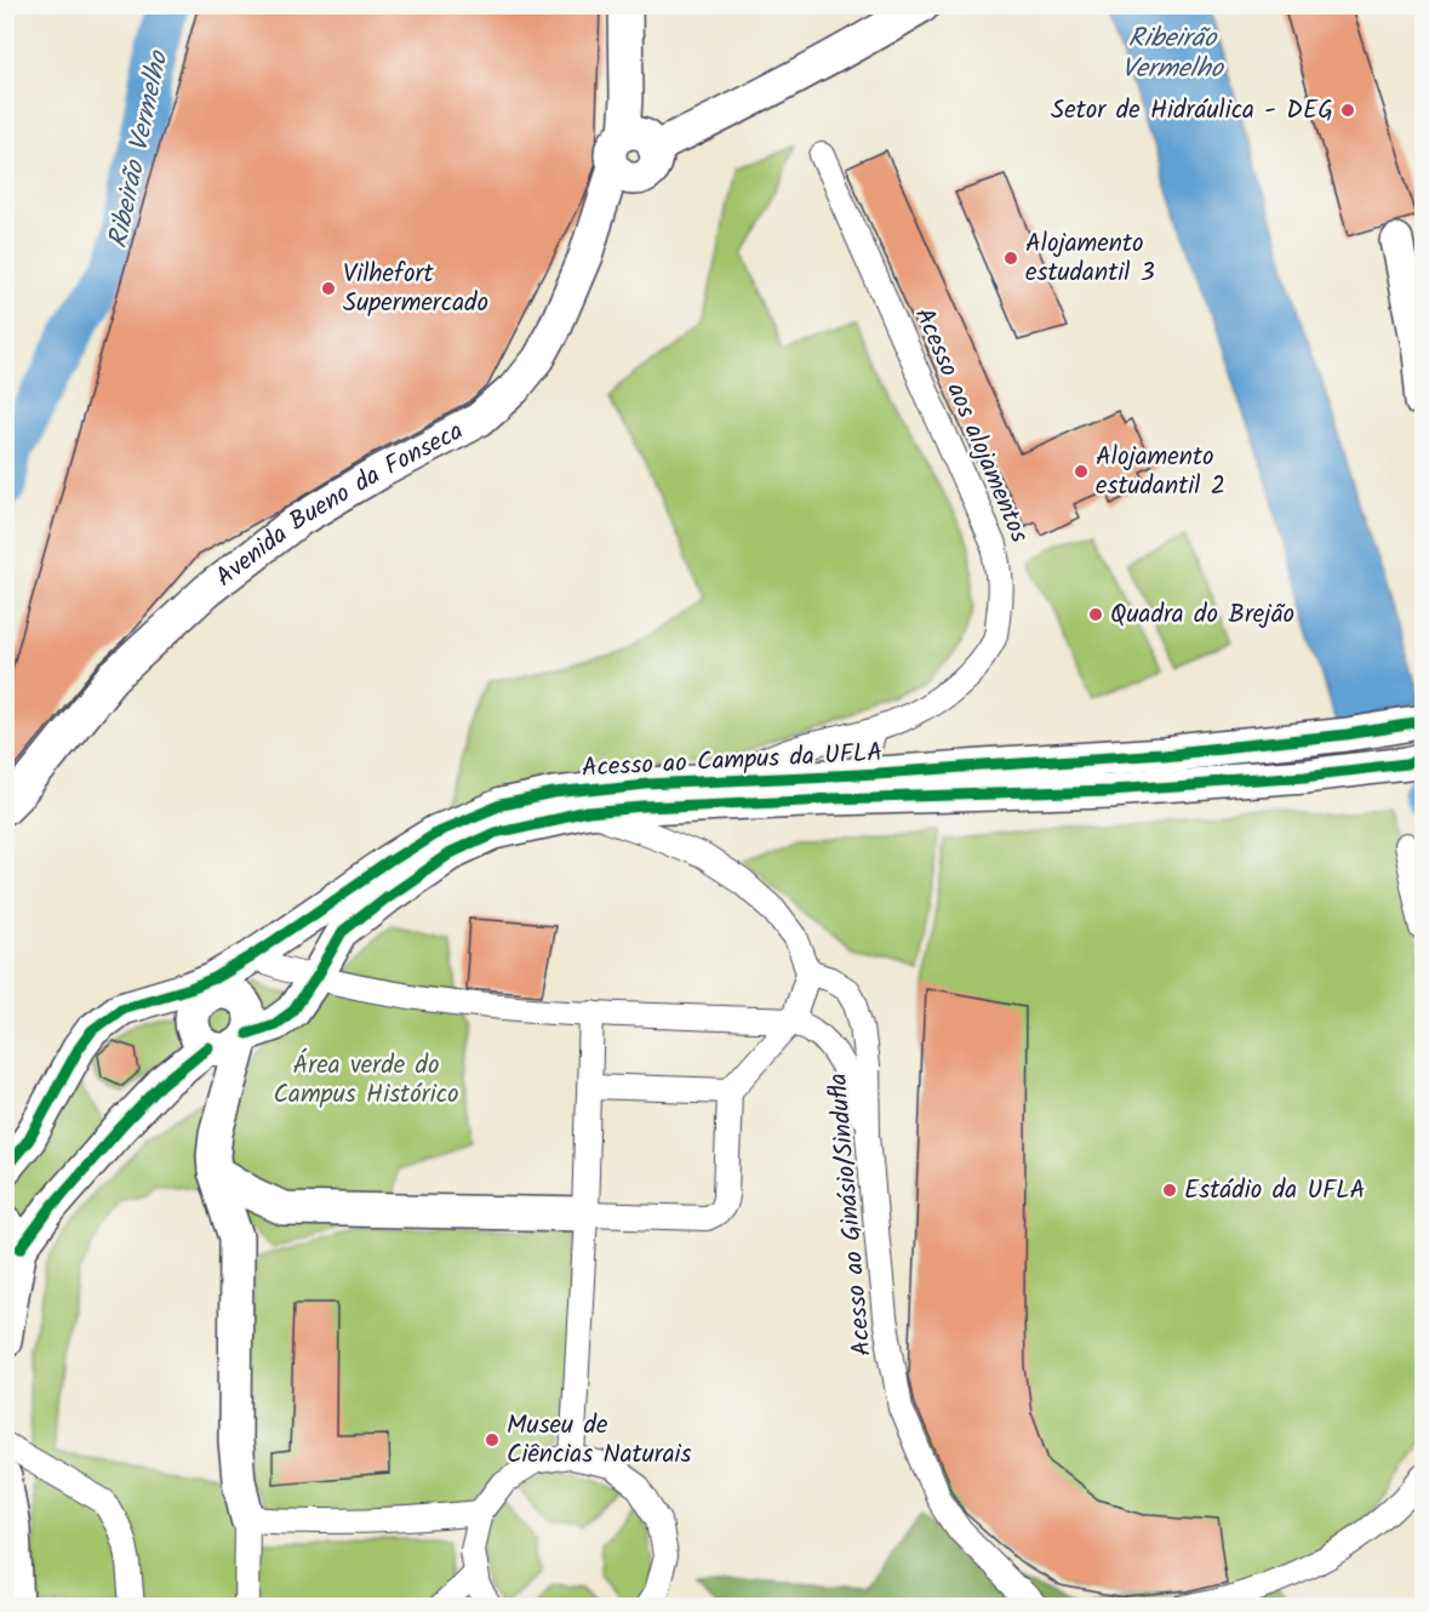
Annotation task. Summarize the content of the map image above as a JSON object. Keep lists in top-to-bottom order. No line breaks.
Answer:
{"streets":{"street":["Acesso aos alojamentos","Avenida Bueno da Fonseca","Acesso ao Campus da UFLA","Acesso ao Ginásio/Sindufla"]},"crossings":[["Acesso aos alojamentos","Acesso ao Campus da UFLA"]],"water":["Ribeirão Vermelho"],"parks":["Área verde do Campus Histórico"],"places":["Setor de Hidráulica - DEG","Alojamento estudantil 3","Vilhefort Supermercado","Alojamento estudantil 2","Quadra do Brejão","Estádio da UFLA","Museu de Ciências Naturais"]}
